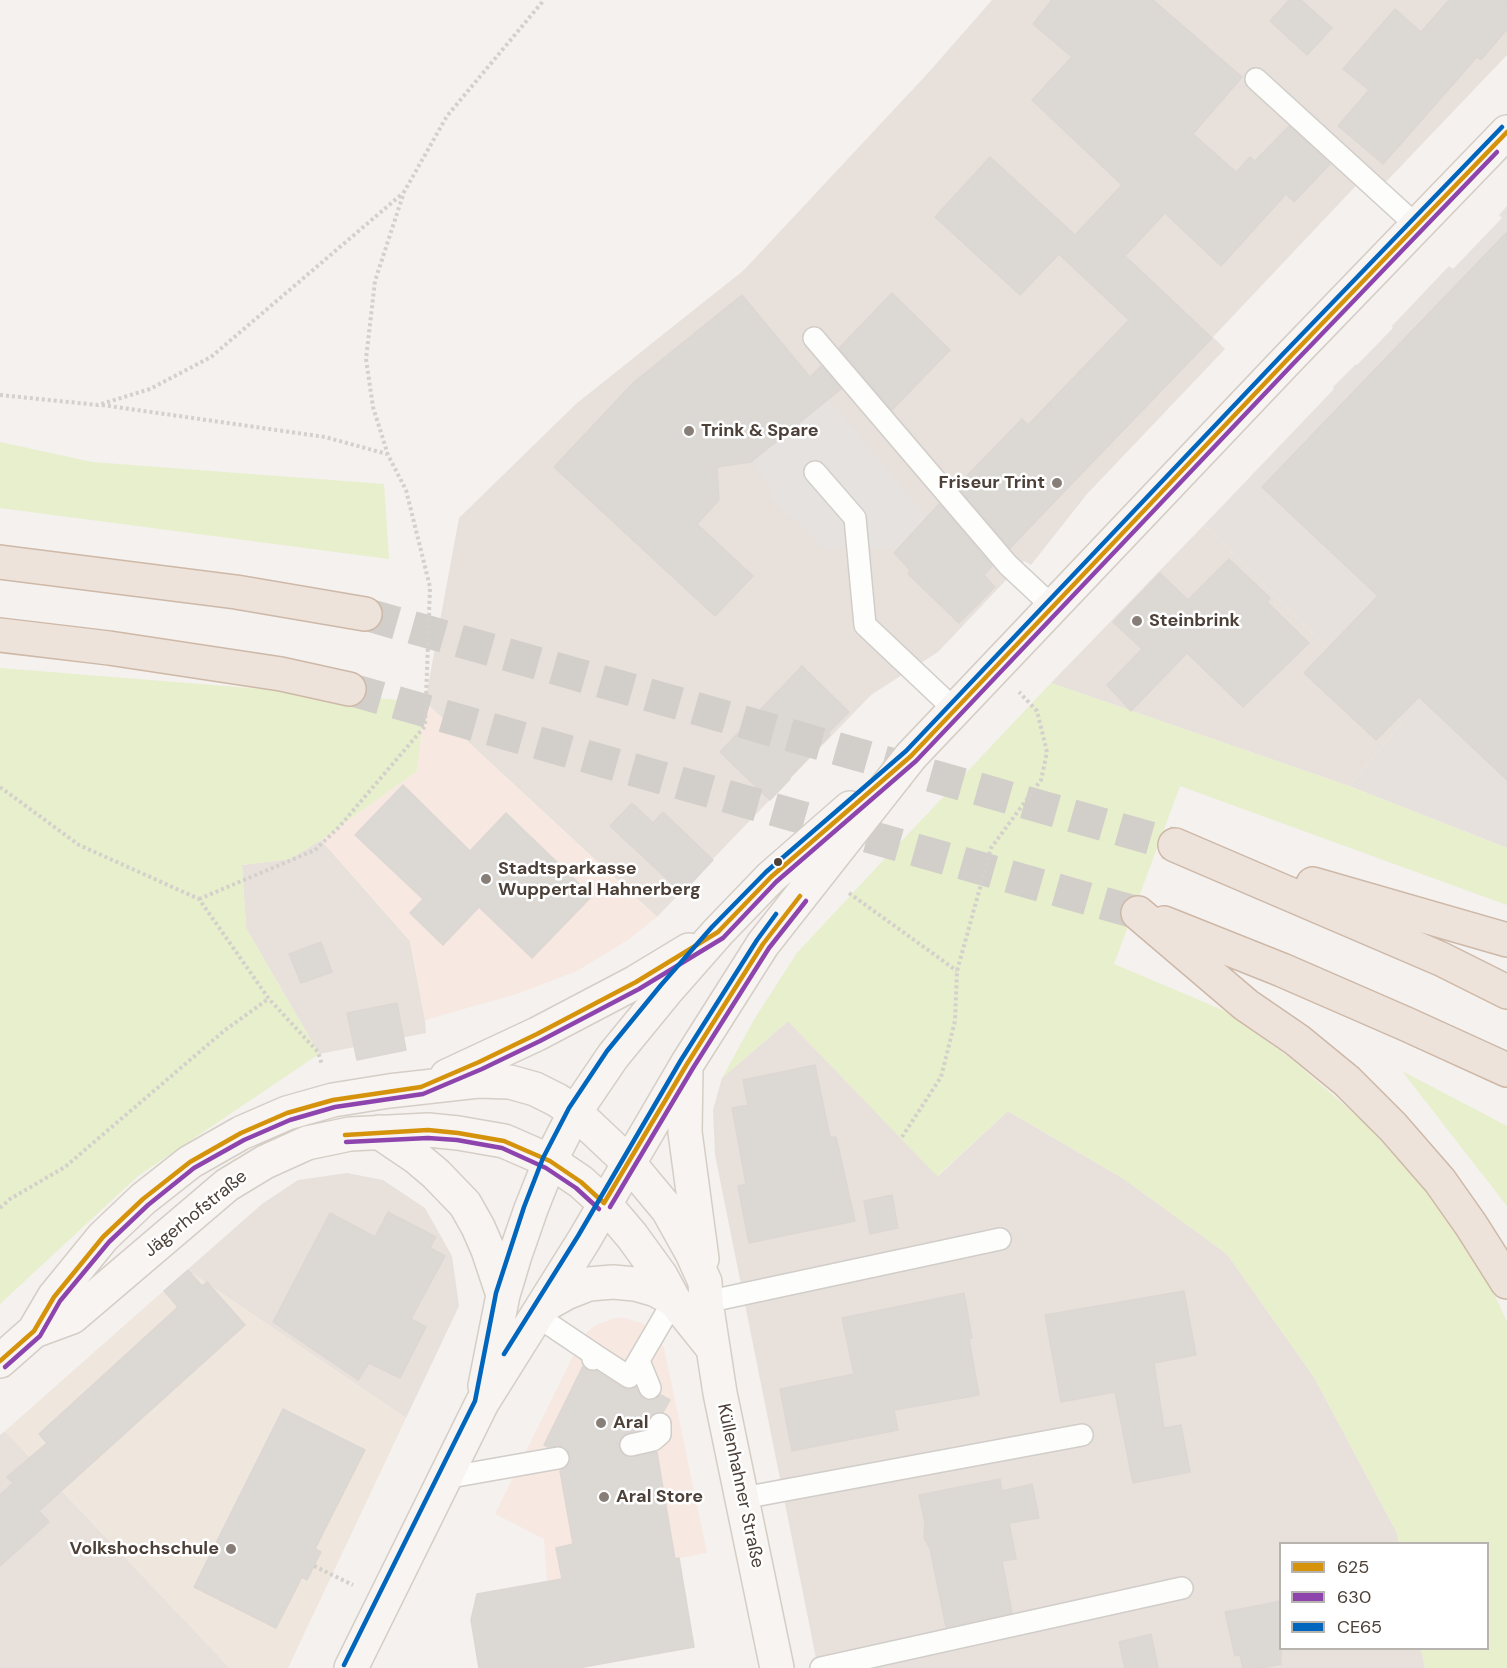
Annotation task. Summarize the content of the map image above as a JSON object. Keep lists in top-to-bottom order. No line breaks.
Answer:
{"streets":{"main road":["Jägerhofstraße","Küllenhahner Straße"]},"crossings":[["Jägerhofstraße","Küllenhahner Straße"]],"places":["Trink & Spare","Friseur Trint","Steinbrink","Stadtsparkasse Wuppertal Hahnerberg","Aral","Aral Store","Volkshochschule"],"lines":["transit line CE65","transit line 625","transit line 630"],"legend":["625","630","CE65"]}
